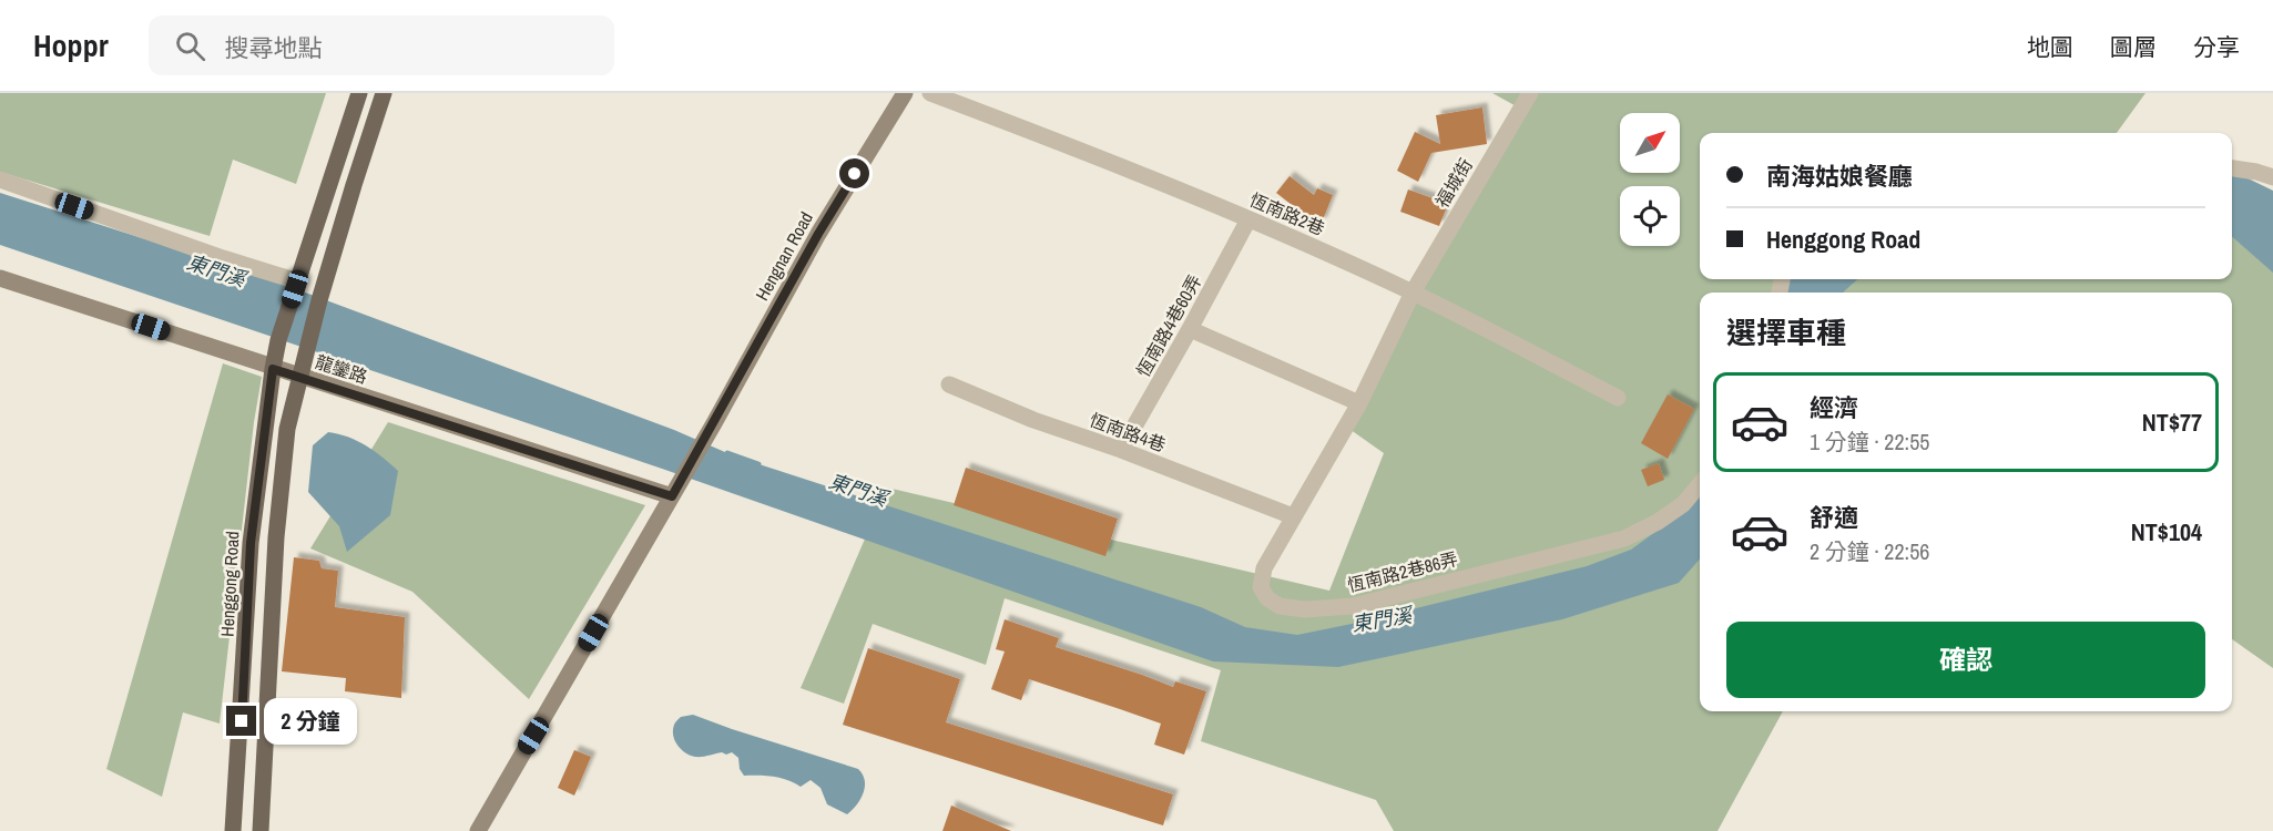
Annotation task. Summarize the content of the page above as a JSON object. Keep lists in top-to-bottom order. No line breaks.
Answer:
{"streets":{"main road":["Henggong Road"],"street":["福城街","恆南路2巷","Hengnan Road","恆南路4巷60弄","龍鑾路","恆南路4巷","恆南路2巷86弄"]},"crossings":[["福城街","恆南路2巷"],["福城街","恆南路2巷86弄"],["恆南路2巷","恆南路4巷60弄"],["恆南路2巷","恆南路2巷86弄"],["Hengnan Road","龍鑾路"],["恆南路4巷60弄","恆南路4巷"],["龍鑾路","Henggong Road"],["恆南路4巷","恆南路2巷86弄"]],"water":["東門溪"],"north":"top right","page":{"header":"Hoppr","search":"搜尋地點","nav":["地圖","圖層","分享"],"banner":["南海姑娘餐廳","Henggong Road"],"heading":"選擇車種","list":[{"name":"經濟","note":"1 分鐘 · 22:55","value":"NT$77"},{"name":"舒適","note":"2 分鐘 · 22:56","value":"NT$104"}],"buttons":"確認","bubble":"2 分鐘"}}
